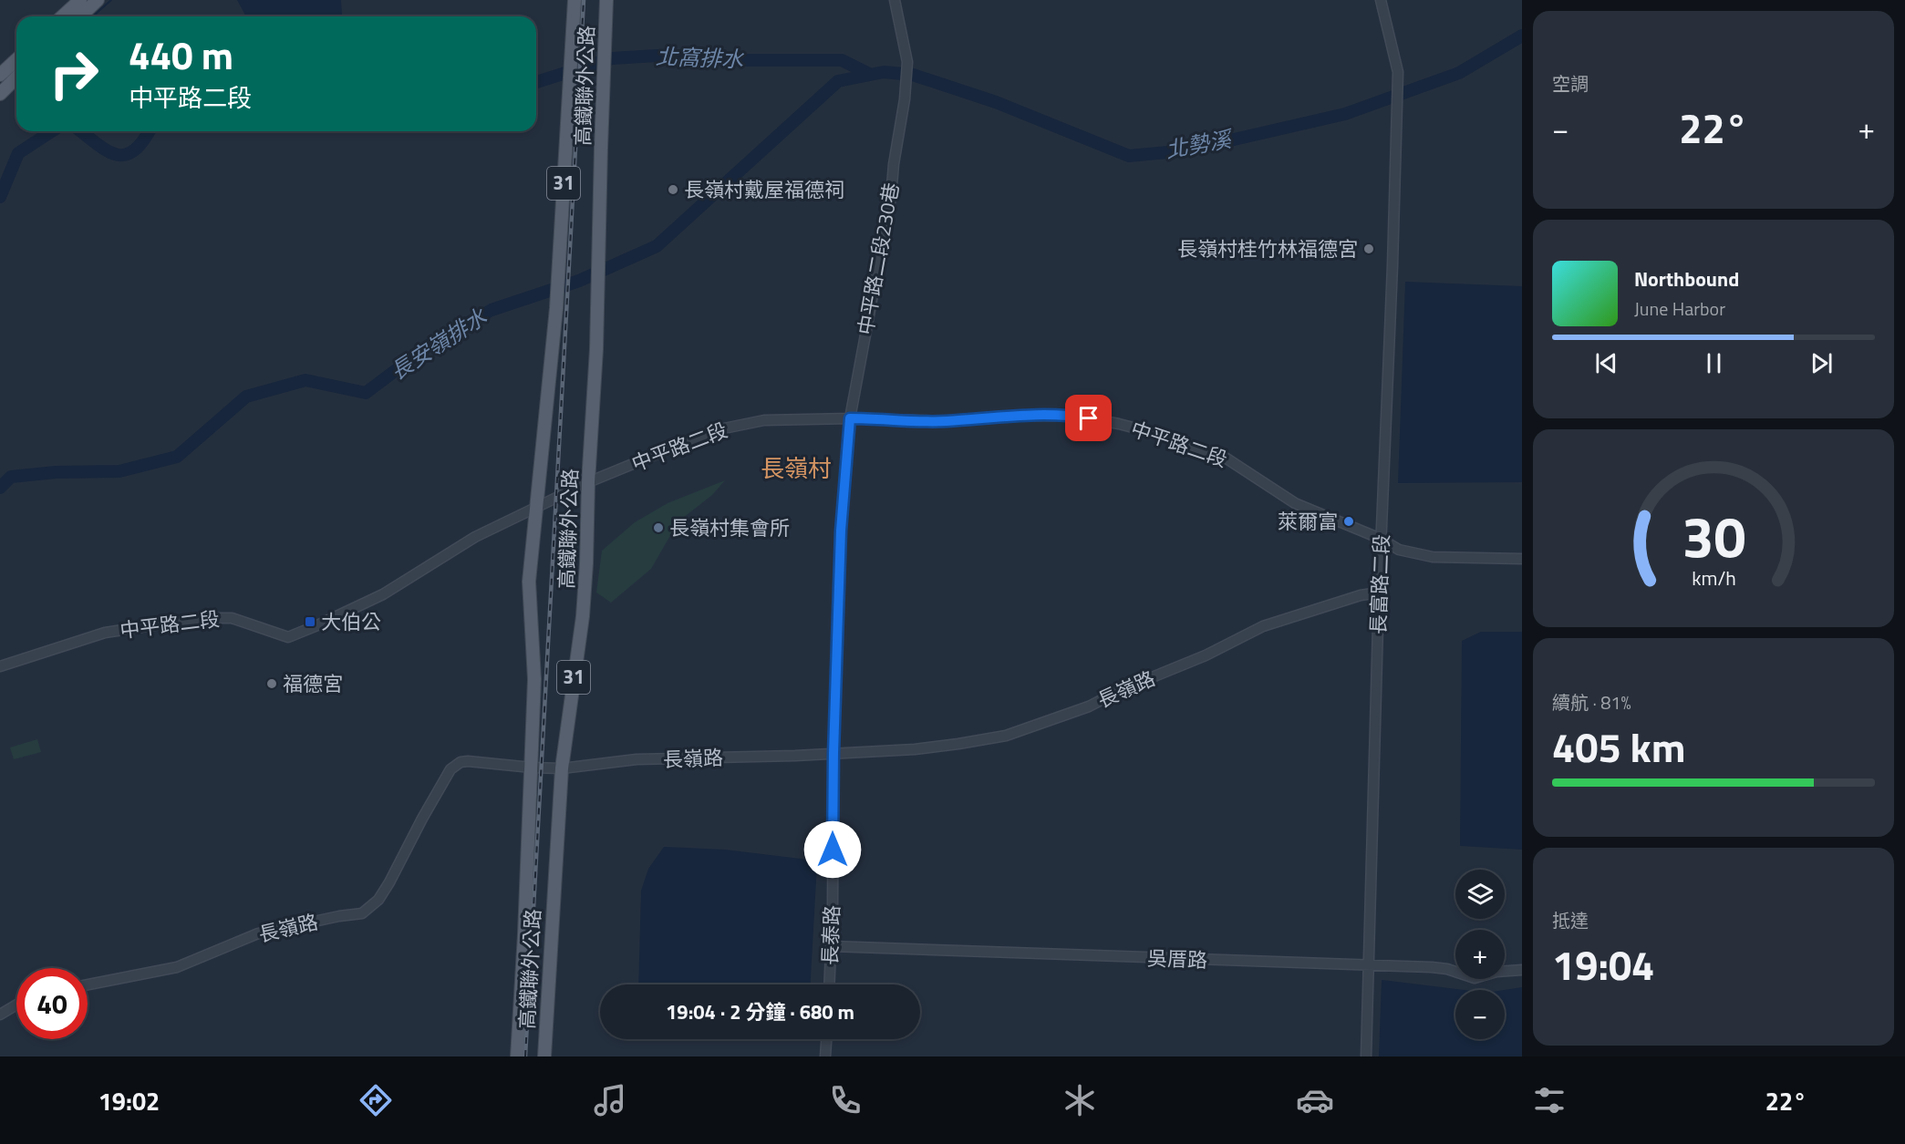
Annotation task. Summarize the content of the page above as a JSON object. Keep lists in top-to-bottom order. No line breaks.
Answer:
{"streets":{"main road":["高鐵聯外公路","31"],"street":["中平路二段230巷","中平路二段","長富路二段","長嶺路","長泰路","吳厝路"]},"crossings":[["高鐵聯外公路","中平路二段"],["高鐵聯外公路","長嶺路"],["中平路二段230巷","中平路二段"],["中平路二段230巷","長泰路"],["中平路二段","長富路二段"],["中平路二段","長泰路"],["長富路二段","長嶺路"],["長富路二段","吳厝路"],["長嶺路","長泰路"],["長泰路","吳厝路"]],"districts":["長嶺村"],"water":["北窩排水","北勢溪","長安嶺排水"],"places":{"other":["長嶺村戴屋福德祠","長嶺村桂竹林福德宮","萊爾富","長嶺村集會所","福德宮"],"transit":["大伯公"]},"page":{"tile":["空調",["續航 · 81%","405 km"],["抵達","19:04"]],"turn":["440 m","中平路二段"],"heat":["−","22°","+"],"song":["Northbound","June Harbor"],"map_buttons":["+","−"],"limit":"40","trip":"19:04 · 2 分鐘 · 680 m","tabs":["19:02","22°"],"gauge":["30","km/h"]}}
